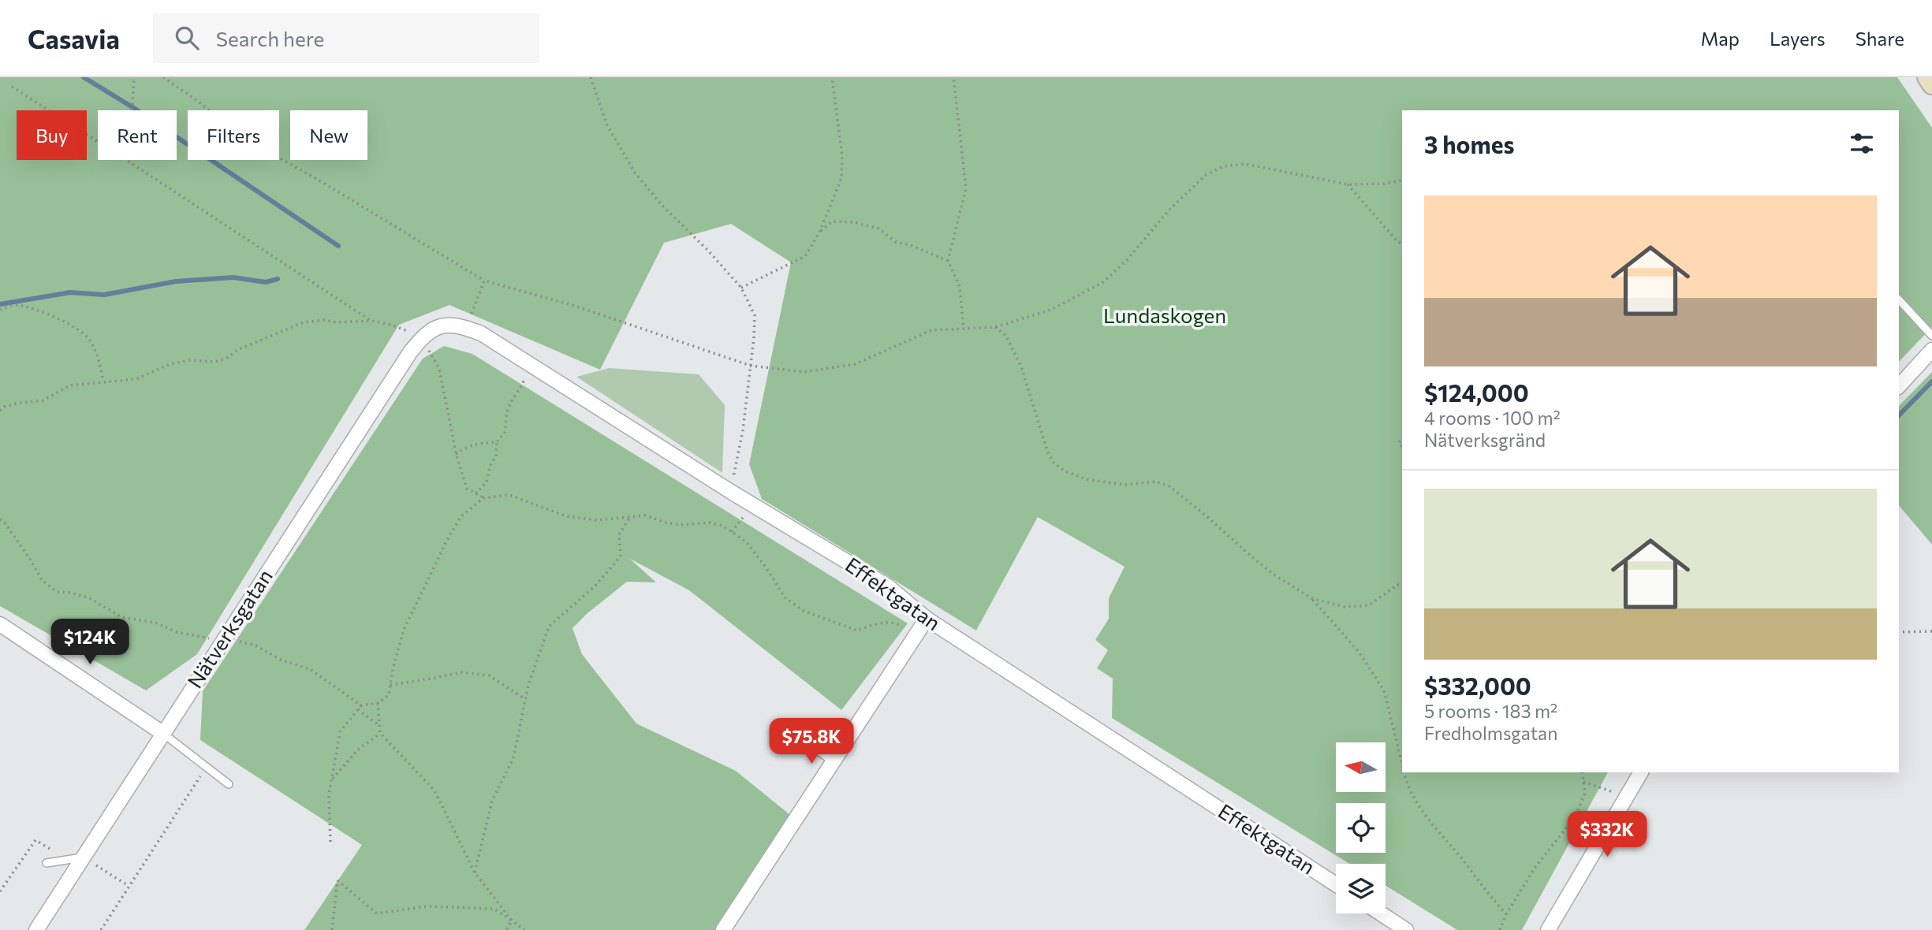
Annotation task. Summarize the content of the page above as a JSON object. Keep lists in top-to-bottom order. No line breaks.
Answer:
{"streets":{"street":["Effektgatan","Nätverksgatan"]},"crossings":[["Effektgatan","Nätverksgatan"]],"parks":["Lundaskogen"],"north":"left","page":{"header":"Casavia","search":"Search here","nav":["Map","Layers","Share"],"chip":["Buy","Rent","Filters","New"],"heading":"3 homes","list":[{"name":"$124,000","note":"4 rooms · 100 m² · Nätverksgränd"},{"name":"$332,000","note":"5 rooms · 183 m² · Fredholmsgatan"}],"price":["$124K","$75.8K","$332K"]}}
